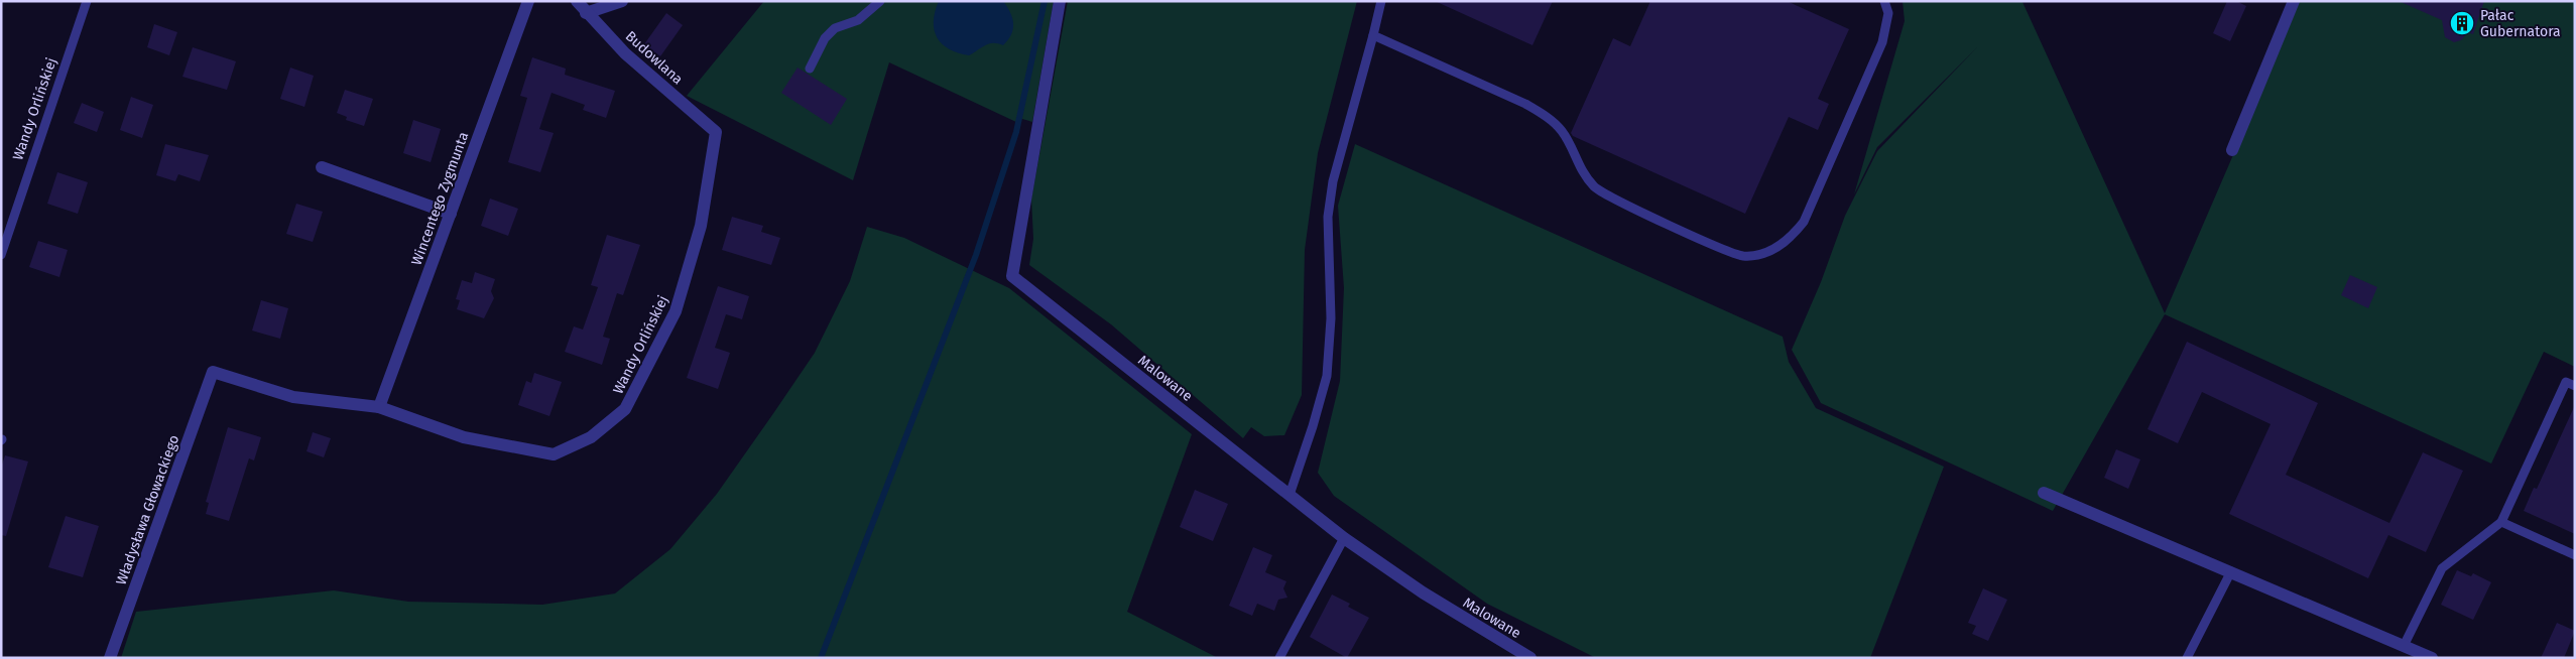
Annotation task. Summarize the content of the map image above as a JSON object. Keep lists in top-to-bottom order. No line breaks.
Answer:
{"streets":{"street":["Budowlana","Wandy Orlińskiej","Wincentego Zygmunta","Malowane","Władysława Głowackiego"]},"crossings":[["Budowlana","Wandy Orlińskiej"],["Wandy Orlińskiej","Wincentego Zygmunta"],["Wandy Orlińskiej","Władysława Głowackiego"]],"places":{"building":["Pałac Gubernatora"]}}
